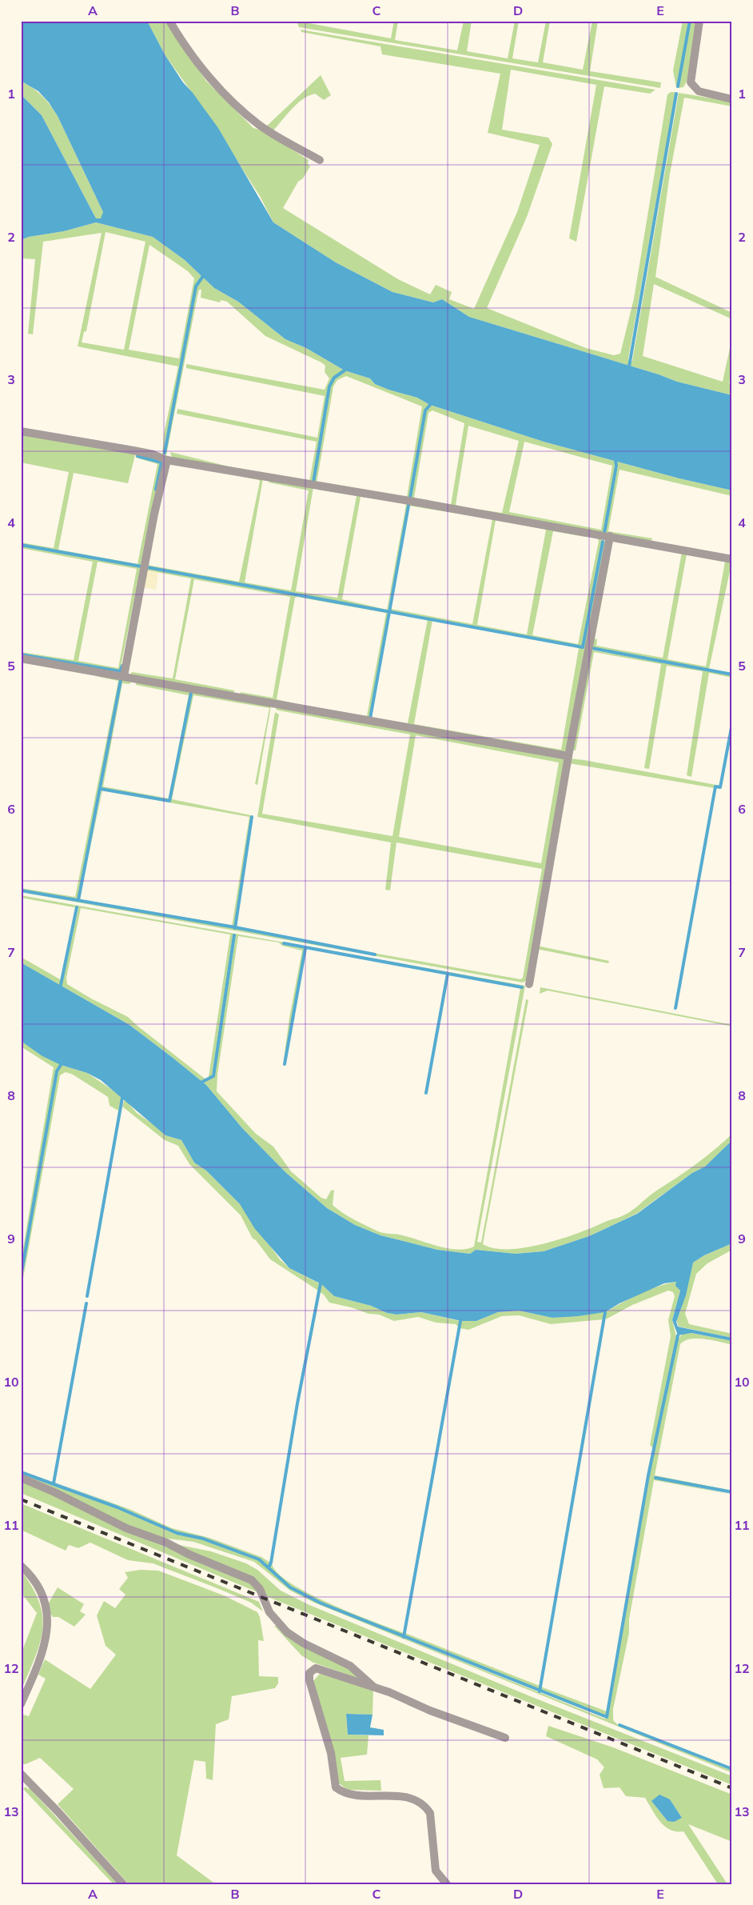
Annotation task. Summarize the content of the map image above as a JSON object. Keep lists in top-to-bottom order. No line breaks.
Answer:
{"grid":{"columns":["A","B","C","D","E"],"rows":["1","2","3","4","5","6","7","8","9","10","11","12","13"]}}
